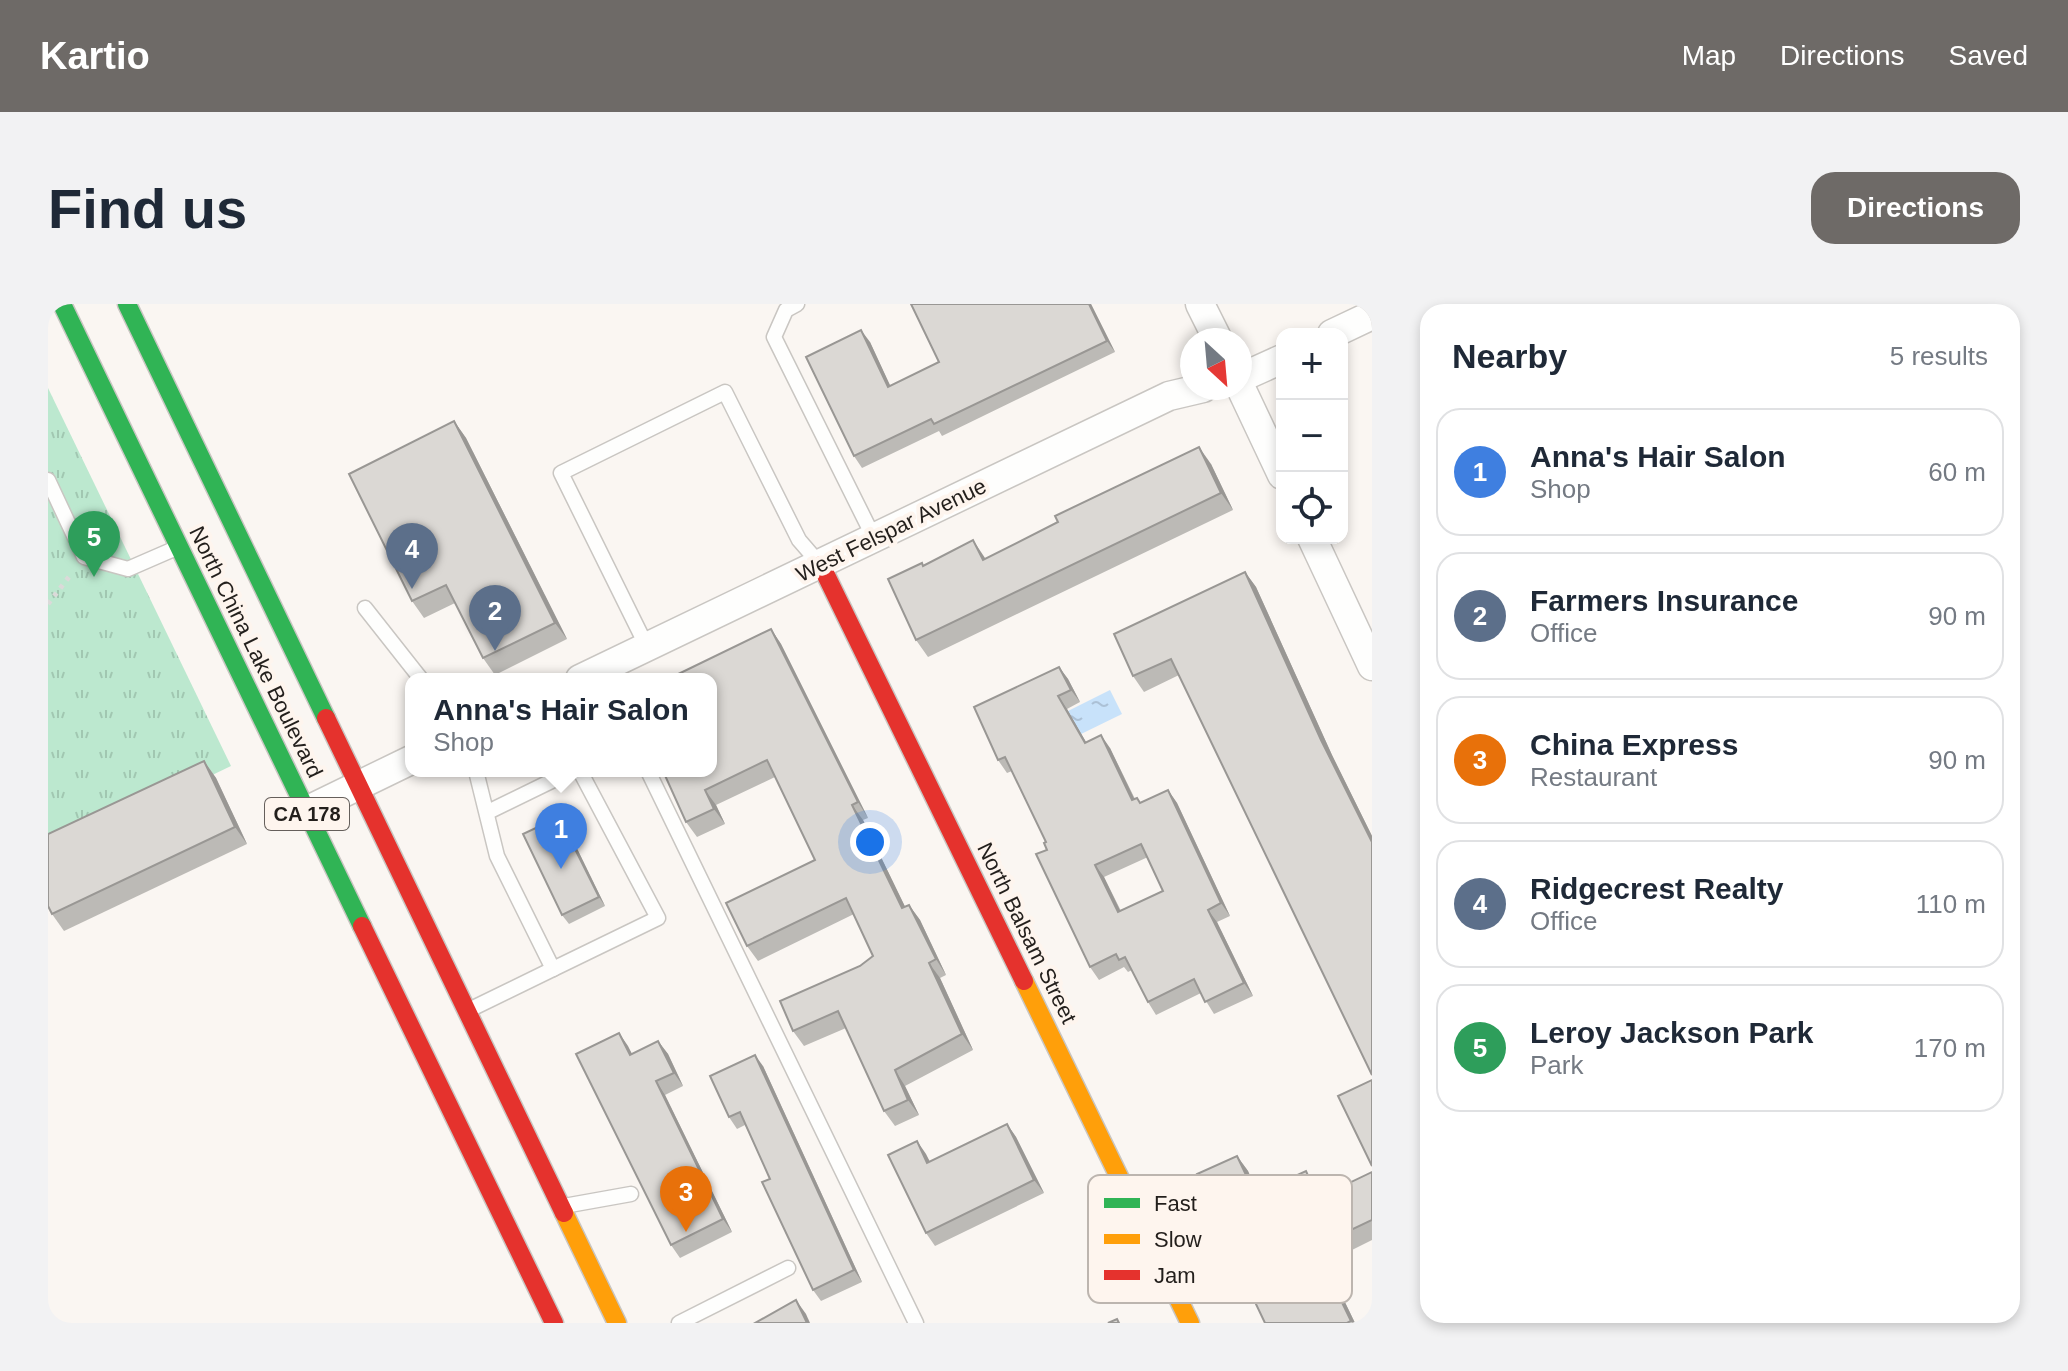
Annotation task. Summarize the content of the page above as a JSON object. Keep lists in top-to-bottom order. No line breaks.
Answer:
{"streets":{"main road":["North China Lake Boulevard","CA 178","North Balsam Street"],"street":["West Felspar Avenue"]},"crossings":[["West Felspar Avenue","North Balsam Street"]],"legend":["Fast","Slow","Jam"],"north":"bottom right","page":{"header":"Kartio","nav":["Map","Directions","Saved"],"buttons":"Directions","title":"Find us","heading":["Nearby","5 results"],"map_buttons":["+","−"],"list":[{"mark":"1","name":"Anna's Hair Salon","note":"Shop","value":"60 m"},{"mark":"2","name":"Farmers Insurance","note":"Office","value":"90 m"},{"mark":"3","name":"China Express","note":"Restaurant","value":"90 m"},{"mark":"4","name":"Ridgecrest Realty","note":"Office","value":"110 m"},{"mark":"5","name":"Leroy Jackson Park","note":"Park","value":"170 m"}],"pins":["5","4","2","1","3"],"popup":["Anna's Hair Salon","Shop"]}}
